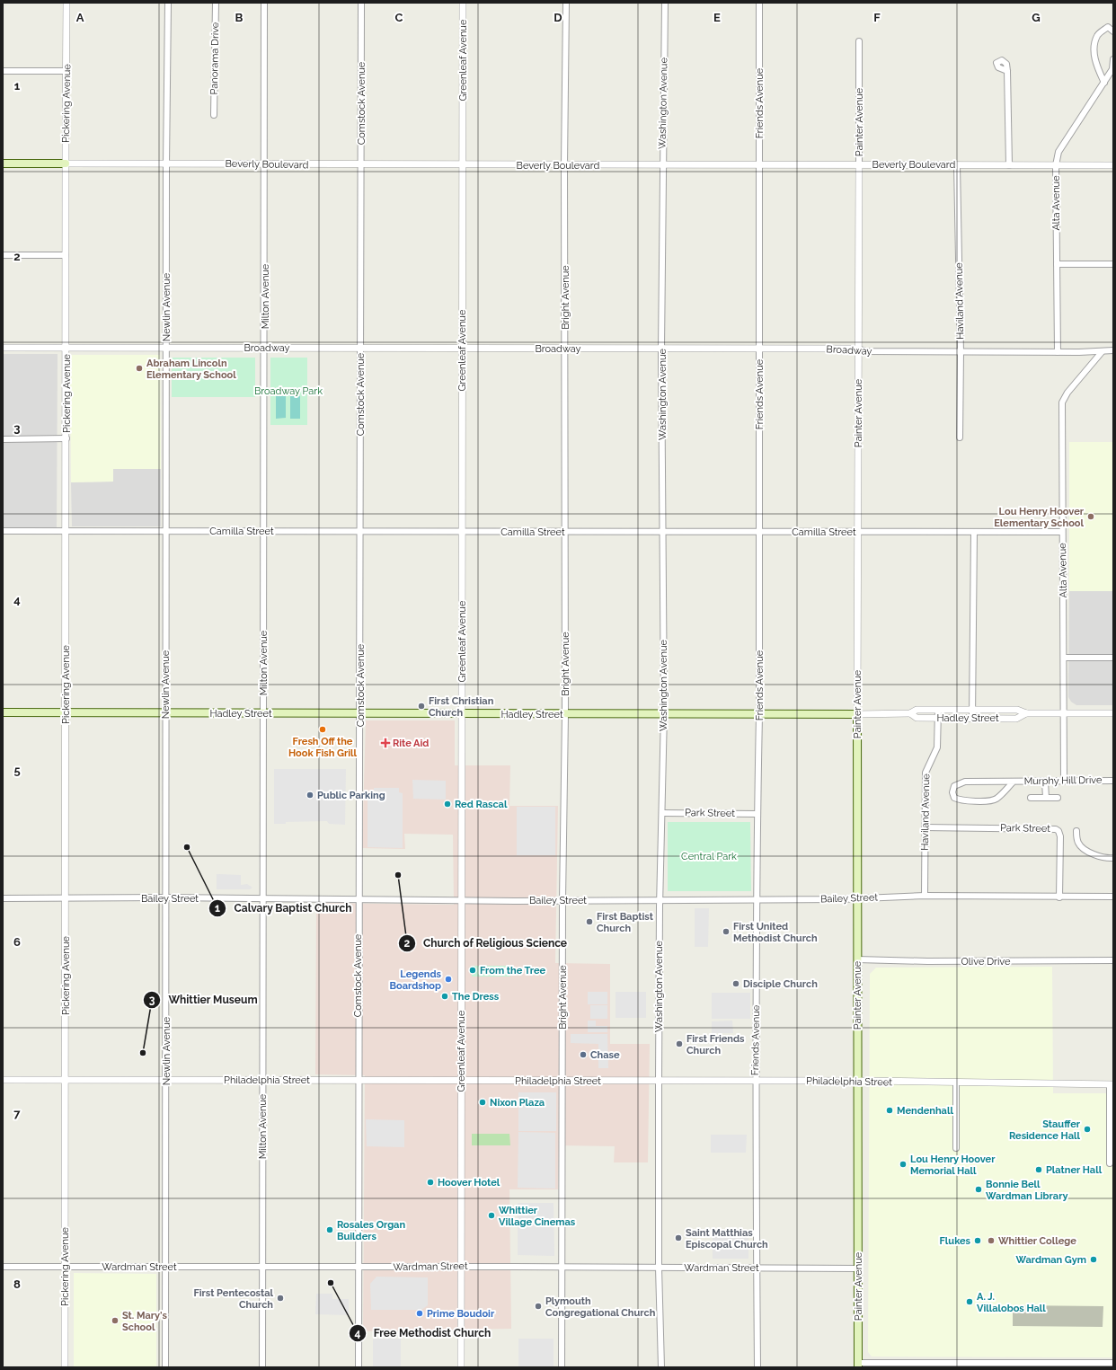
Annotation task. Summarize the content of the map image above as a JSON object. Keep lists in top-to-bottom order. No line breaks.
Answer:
{"streets":{"main road":["Painter Avenue","Beverly Boulevard","Hadley Street"],"street":["Panorama Drive","Greenleaf Avenue","Pickering Avenue","Comstock Avenue","Washington Avenue","Friends Avenue","Alta Avenue","Milton Avenue","Bright Avenue","Haviland Avenue","Newlin Avenue","Broadway","Camilla Street","Murphy Hill Drive","Park Street","Bailey Street","Olive Drive","Philadelphia Street","Wardman Street"]},"crossings":[["Greenleaf Avenue","Beverly Boulevard"],["Greenleaf Avenue","Broadway"],["Greenleaf Avenue","Camilla Street"],["Greenleaf Avenue","Hadley Street"],["Greenleaf Avenue","Bailey Street"],["Greenleaf Avenue","Philadelphia Street"],["Greenleaf Avenue","Wardman Street"],["Pickering Avenue","Beverly Boulevard"],["Pickering Avenue","Broadway"],["Pickering Avenue","Camilla Street"],["Pickering Avenue","Hadley Street"],["Pickering Avenue","Bailey Street"],["Pickering Avenue","Philadelphia Street"],["Pickering Avenue","Wardman Street"],["Comstock Avenue","Beverly Boulevard"],["Comstock Avenue","Broadway"],["Comstock Avenue","Camilla Street"],["Comstock Avenue","Hadley Street"],["Comstock Avenue","Bailey Street"],["Comstock Avenue","Philadelphia Street"],["Comstock Avenue","Wardman Street"],["Washington Avenue","Beverly Boulevard"],["Washington Avenue","Broadway"],["Washington Avenue","Camilla Street"],["Washington Avenue","Hadley Street"],["Washington Avenue","Park Street"],["Washington Avenue","Bailey Street"],["Washington Avenue","Philadelphia Street"],["Washington Avenue","Wardman Street"],["Friends Avenue","Beverly Boulevard"],["Friends Avenue","Broadway"],["Friends Avenue","Camilla Street"],["Friends Avenue","Hadley Street"],["Friends Avenue","Park Street"],["Friends Avenue","Bailey Street"],["Friends Avenue","Philadelphia Street"],["Friends Avenue","Wardman Street"],["Painter Avenue","Beverly Boulevard"],["Painter Avenue","Broadway"],["Painter Avenue","Camilla Street"],["Painter Avenue","Hadley Street"],["Painter Avenue","Bailey Street"],["Painter Avenue","Olive Drive"],["Painter Avenue","Philadelphia Street"],["Painter Avenue","Wardman Street"],["Beverly Boulevard","Alta Avenue"],["Beverly Boulevard","Milton Avenue"],["Beverly Boulevard","Bright Avenue"],["Beverly Boulevard","Haviland Avenue"],["Beverly Boulevard","Newlin Avenue"],["Alta Avenue","Broadway"],["Alta Avenue","Camilla Street"],["Alta Avenue","Hadley Street"],["Alta Avenue","Murphy Hill Drive"],["Milton Avenue","Broadway"],["Milton Avenue","Camilla Street"],["Milton Avenue","Hadley Street"],["Milton Avenue","Bailey Street"],["Milton Avenue","Philadelphia Street"],["Milton Avenue","Wardman Street"],["Bright Avenue","Broadway"],["Bright Avenue","Camilla Street"],["Bright Avenue","Hadley Street"],["Bright Avenue","Bailey Street"],["Bright Avenue","Philadelphia Street"],["Bright Avenue","Wardman Street"],["Haviland Avenue","Broadway"],["Haviland Avenue","Hadley Street"],["Haviland Avenue","Park Street"],["Haviland Avenue","Bailey Street"],["Newlin Avenue","Broadway"],["Newlin Avenue","Camilla Street"],["Newlin Avenue","Hadley Street"],["Newlin Avenue","Bailey Street"],["Newlin Avenue","Philadelphia Street"],["Newlin Avenue","Wardman Street"],["Park Street","Bailey Street"]],"parks":["Broadway Park","Central Park"],"places":{"other":["Abraham Lincoln Elementary School","Lou Henry Hoover Elementary School","First Christian Church","Fresh Off the Hook Fish Grill","Public Parking","Red Rascal","Calvary Baptist Church","Church of Religious Science","First Baptist Church","First United Methodist Church","From the Tree","Legends Boardshop","Disciple Church","The Dress","First Friends Church","Whittier Museum","Chase","Nixon Plaza","Mendenhall","Stauffer Residence Hall","Lou Henry Hoover Memorial Hall","Platner Hall","Hoover Hotel","Bonnie Bell Wardman Library","Whittier Village Cinemas","Rosales Organ Builders","Saint Matthias Episcopal Church","Flukes","Whittier College","Wardman Gym","Free Methodist Church","First Pentecostal Church","A. J. Villalobos Hall","Plymouth Congregational Church","Prime Boudoir","St. Mary's School"],"health":["Rite Aid"]},"grid":{"columns":["A","B","C","D","E","F","G"],"rows":["1","2","3","4","5","6","7","8"]}}
